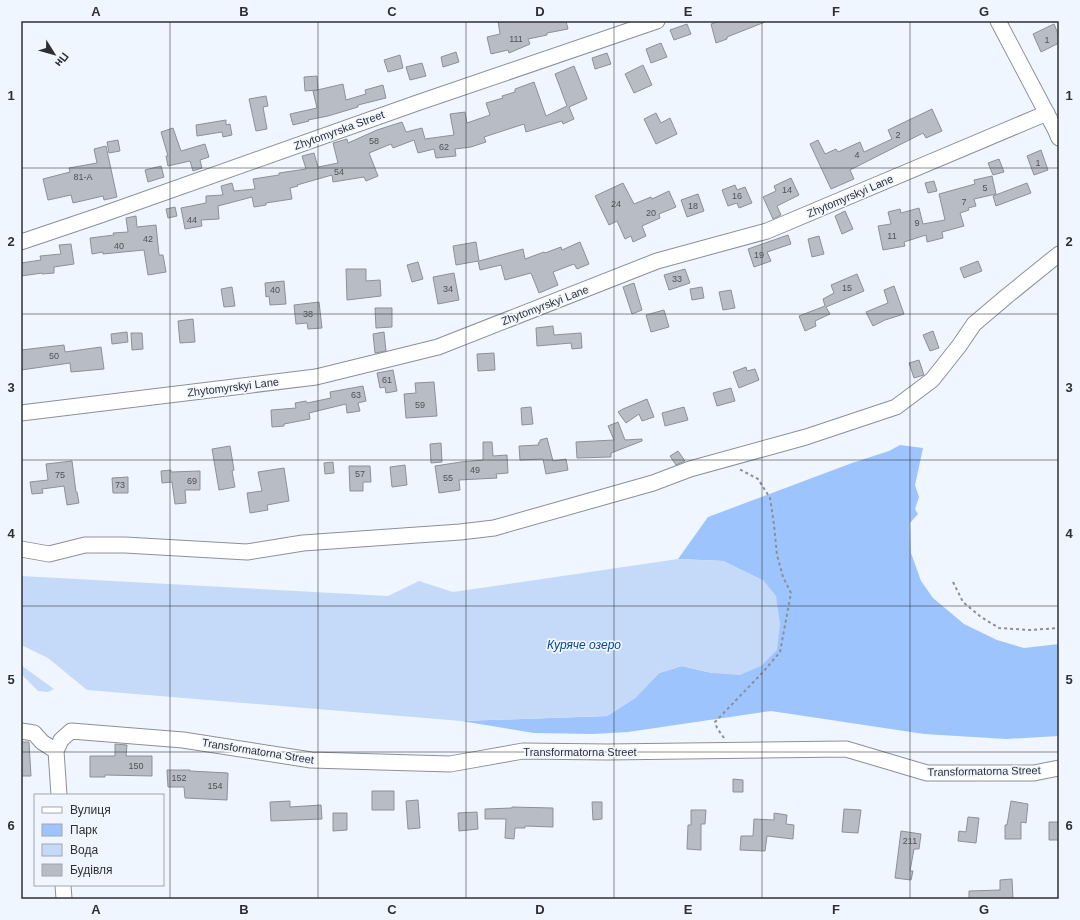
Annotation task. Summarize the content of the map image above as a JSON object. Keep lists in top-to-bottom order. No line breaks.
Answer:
{"streets":{"street":["Zhytomyrska Street","Zhytomyrskyi Lane","Transformatorna Street"]},"water":["Куряче озеро"],"house_numbers":["111","1","2","58","62","4","1","54","81-А","5","14","16","7","24","18","20","44","9","11","42","40","19","33","15","34","40","38","50","61","63","59","49","57","75","55","69","73","150","152","154","211"],"legend":["Вулиця","Парк","Вода","Будівля"],"north":"bottom right","grid":{"columns":["A","B","C","D","E","F","G"],"rows":["1","2","3","4","5","6"]}}
